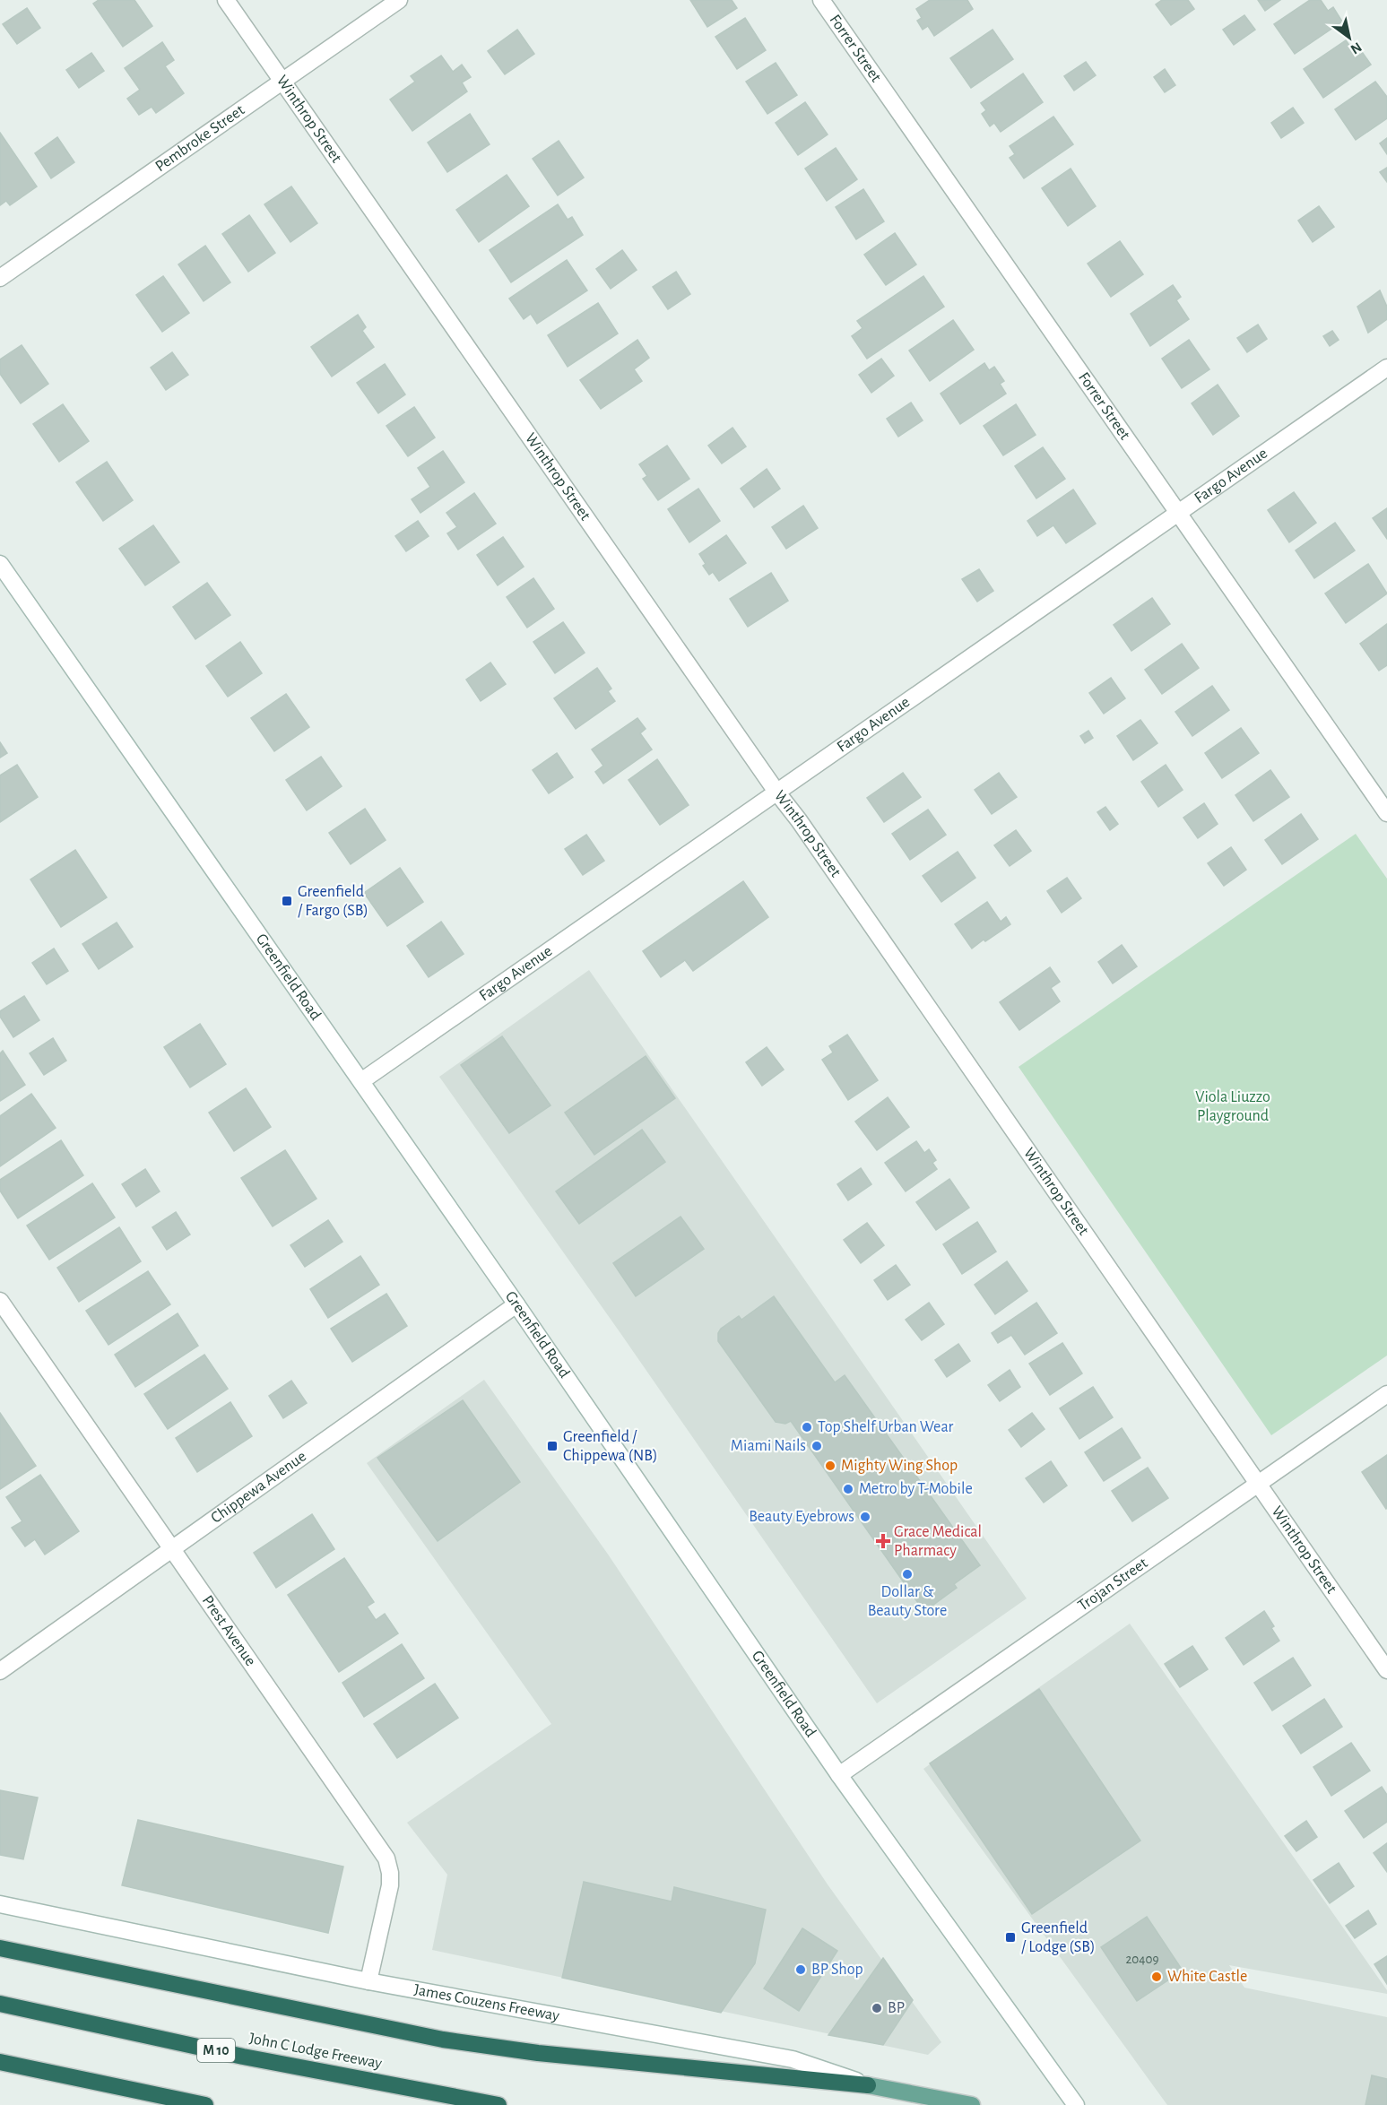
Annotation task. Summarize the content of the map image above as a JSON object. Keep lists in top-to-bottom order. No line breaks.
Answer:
{"streets":{"highway":["M 10","John C Lodge Freeway"],"main road":["James Couzens Freeway"],"street":["Forrer Street","Winthrop Street","Pembroke Street","Fargo Avenue","Greenfield Road","Chippewa Avenue","Trojan Street","Prest Avenue"]},"crossings":[["Forrer Street","Fargo Avenue"],["Winthrop Street","Pembroke Street"],["Winthrop Street","Fargo Avenue"],["Winthrop Street","Trojan Street"],["Fargo Avenue","Greenfield Road"],["Greenfield Road","Chippewa Avenue"],["Greenfield Road","Trojan Street"],["Chippewa Avenue","Prest Avenue"],["Prest Avenue","James Couzens Freeway"]],"parks":["Viola Liuzzo Playground"],"places":{"transit":["Greenfield / Fargo (SB)","Greenfield / Chippewa (NB)","Greenfield / Lodge (SB)"],"other":["Top Shelf Urban Wear","Miami Nails","Mighty Wing Shop","Metro by T-Mobile","Beauty Eyebrows","Dollar & Beauty Store","BP Shop","White Castle","BP"],"health":["Grace Medical Pharmacy"]},"house_numbers":["20409"],"north":"bottom right"}
